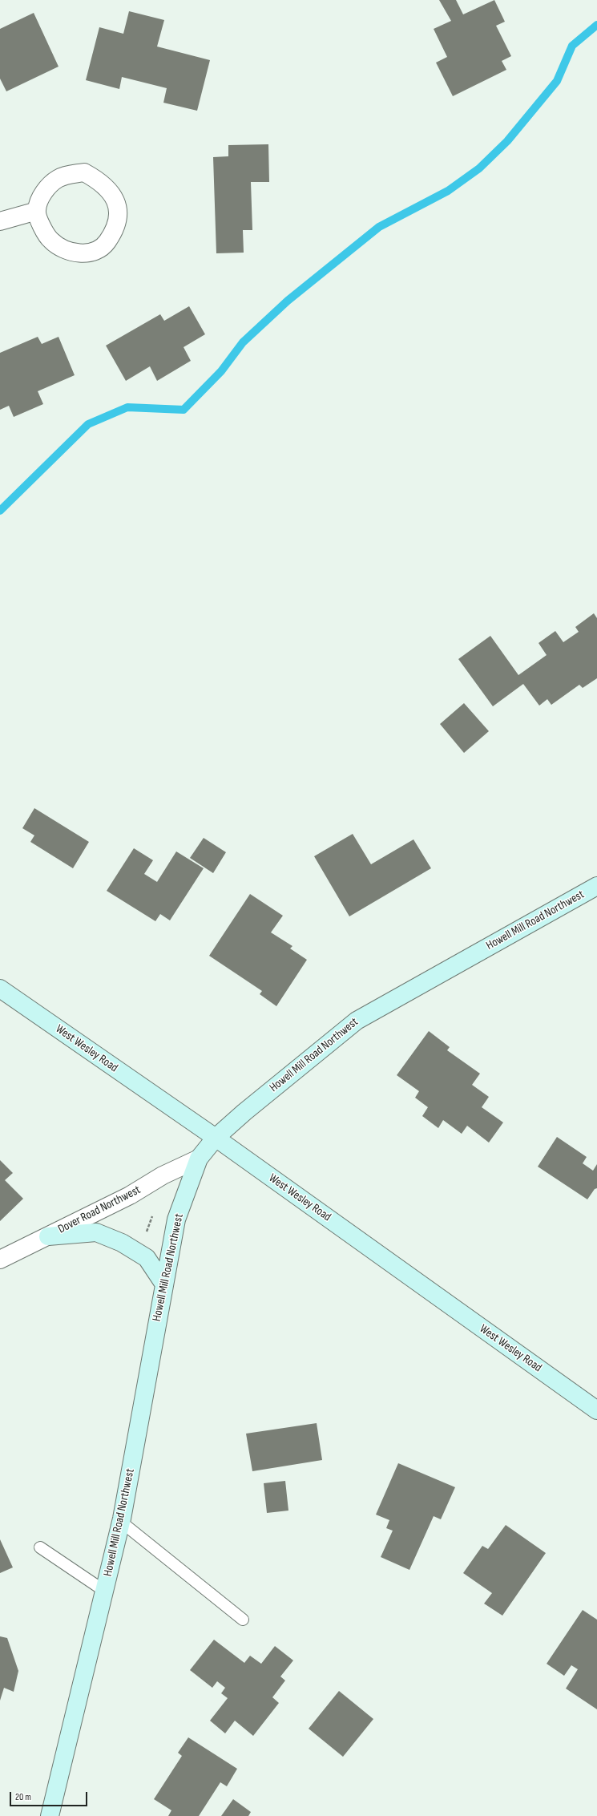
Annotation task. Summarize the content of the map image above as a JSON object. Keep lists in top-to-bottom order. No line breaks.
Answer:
{"streets":{"main road":["Howell Mill Road Northwest","West Wesley Road"],"street":["Dover Road Northwest"]},"crossings":[["Howell Mill Road Northwest","West Wesley Road"],["Howell Mill Road Northwest","Dover Road Northwest"]],"scale_bar":"20 m"}
